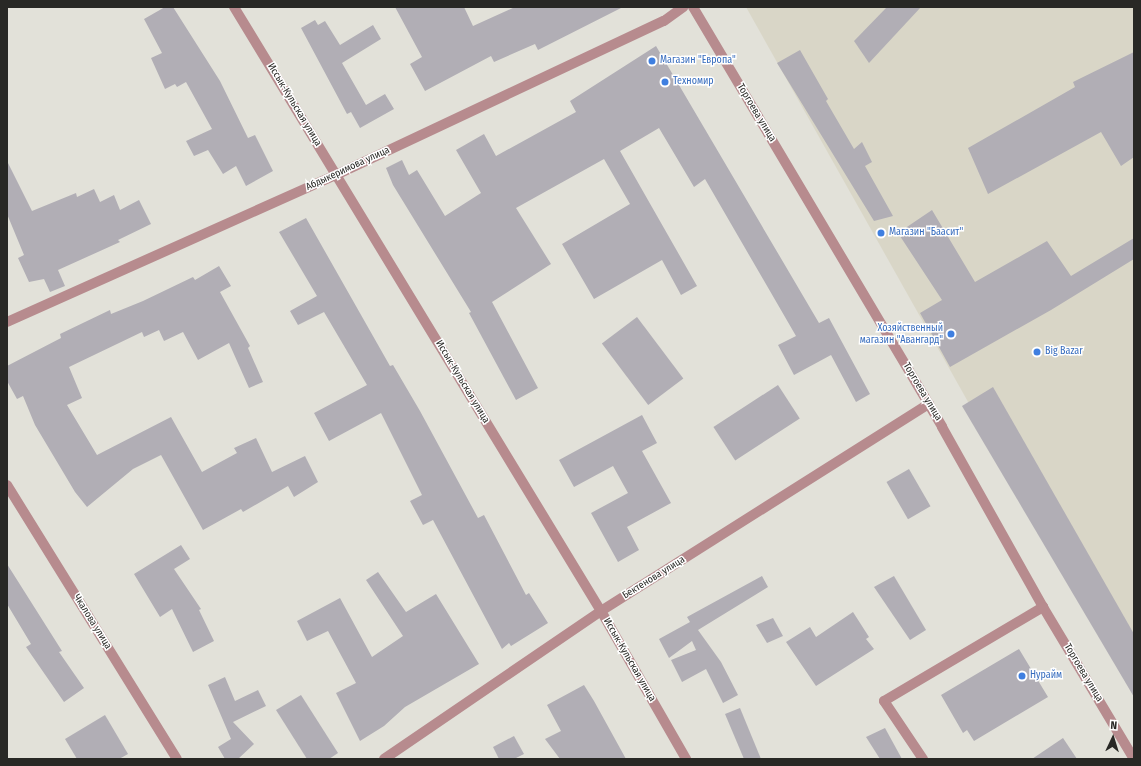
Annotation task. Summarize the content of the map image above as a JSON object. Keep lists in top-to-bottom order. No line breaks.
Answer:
{"streets":{"street":["Иссык-Кульская улица","Торгоева улица","Абдыкеримова улица","Бектенова улица","Чкалова улица"]},"crossings":[["Иссык-Кульская улица","Абдыкеримова улица"],["Иссык-Кульская улица","Бектенова улица"],["Торгоева улица","Бектенова улица"]],"places":["Магазин \"Европа\"","Техномир","Магазин \"Баасит\"","Хозяйственный магазин \"Авангард\"","Big Bazar","Нурайм"],"north":"top"}
